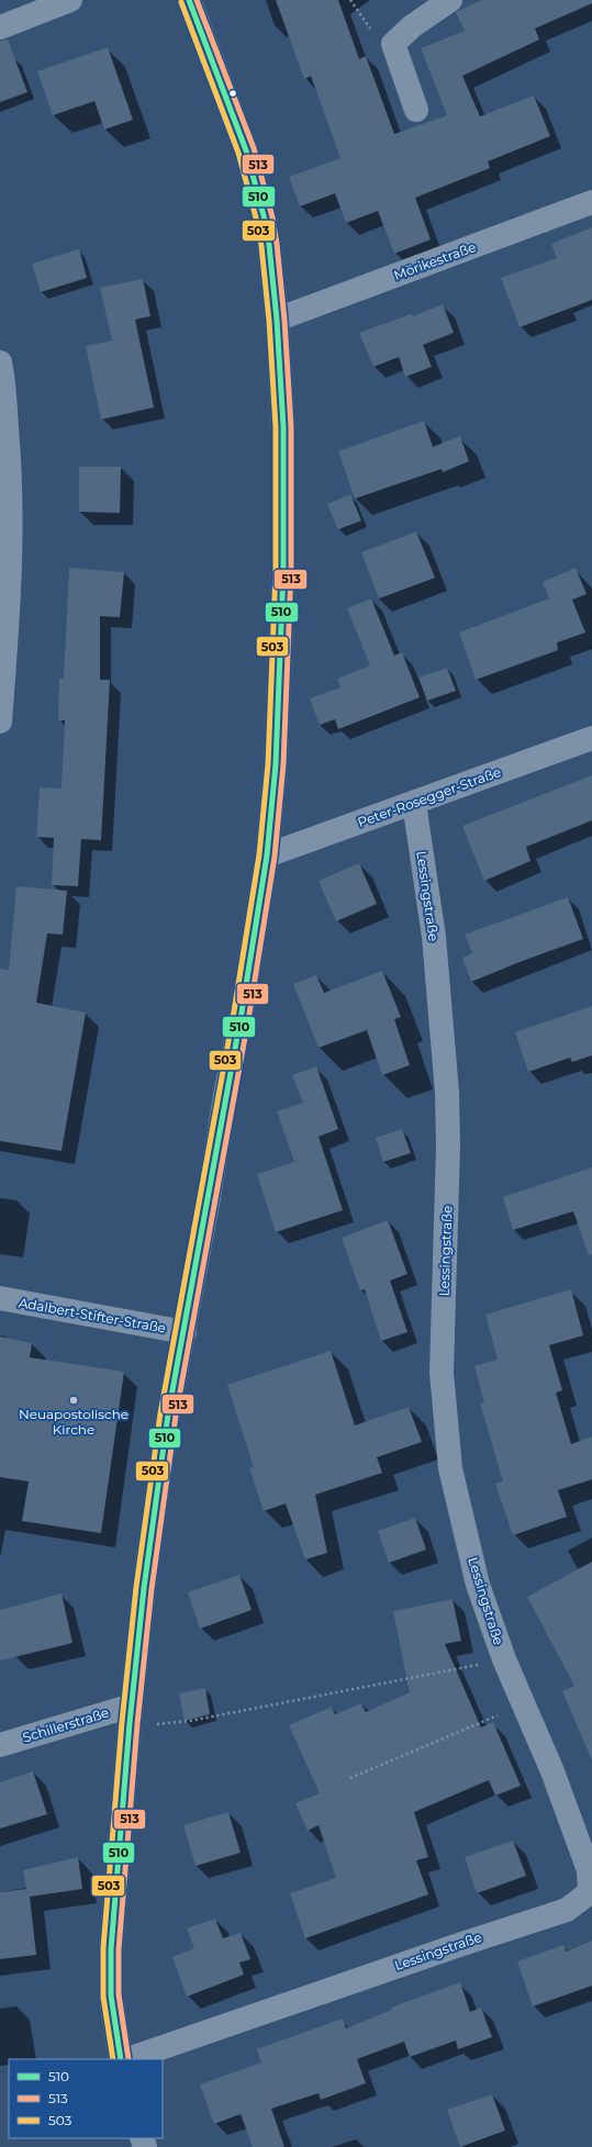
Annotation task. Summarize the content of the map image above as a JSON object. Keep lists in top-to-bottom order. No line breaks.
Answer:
{"streets":{"street":["Mörikestraße","Peter-Rosegger-Straße","Lessingstraße","Adalbert-Stifter-Straße","Schillerstraße"]},"crossings":[["Peter-Rosegger-Straße","Lessingstraße"]],"places":["Neuapostolische Kirche"],"lines":["transit line 510","transit line 513","transit line 503"],"legend":["510","513","503"]}
